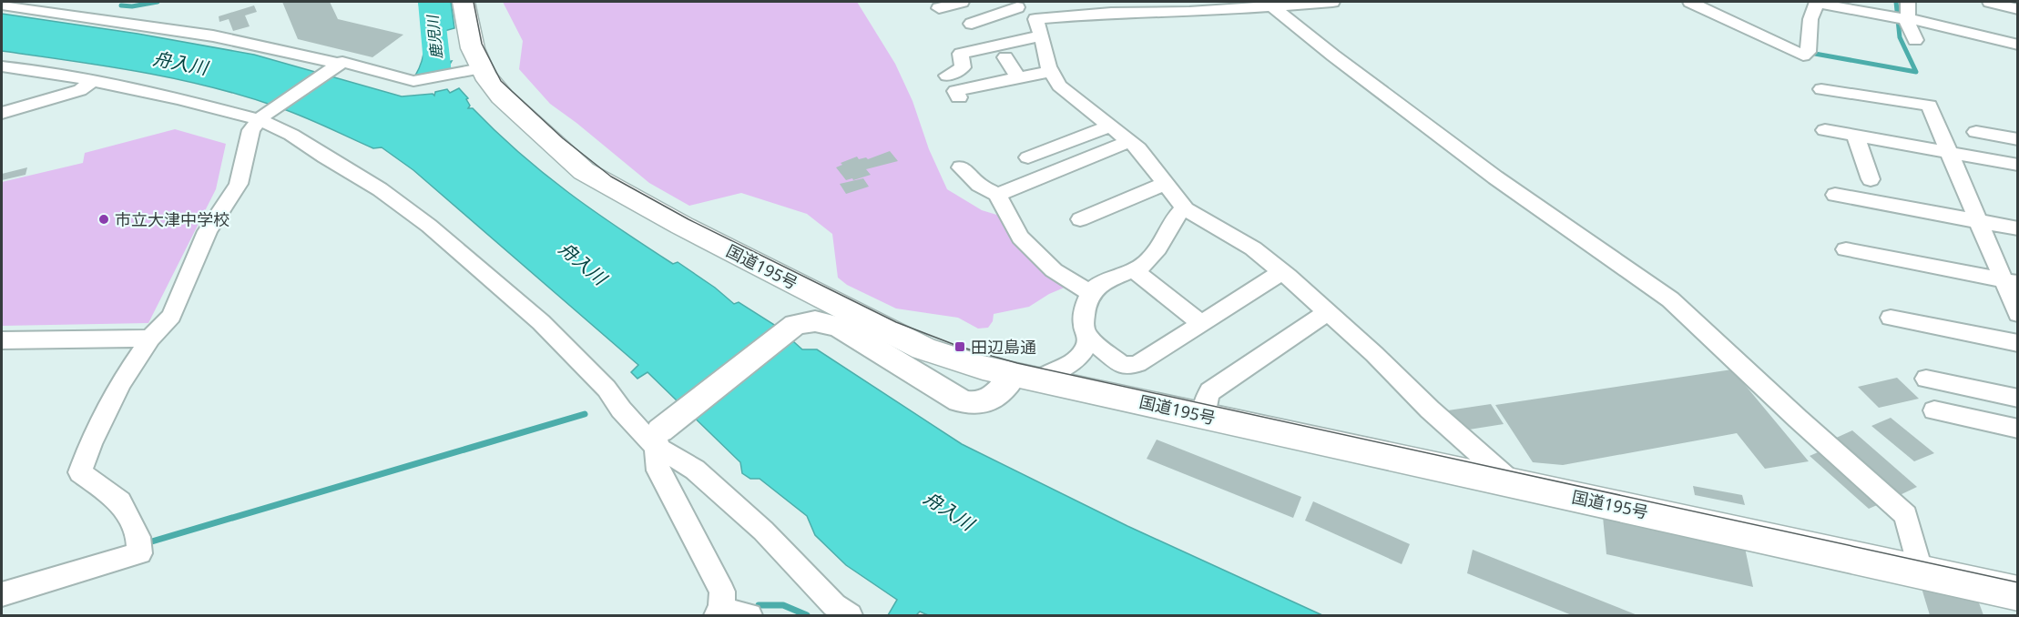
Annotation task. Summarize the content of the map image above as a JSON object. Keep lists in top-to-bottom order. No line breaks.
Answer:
{"streets":{"highway":["国道195号"]},"water":["鹿児川","舟入川"],"places":{"other":["市立大津中学校"],"transit":["田辺島通"]}}
